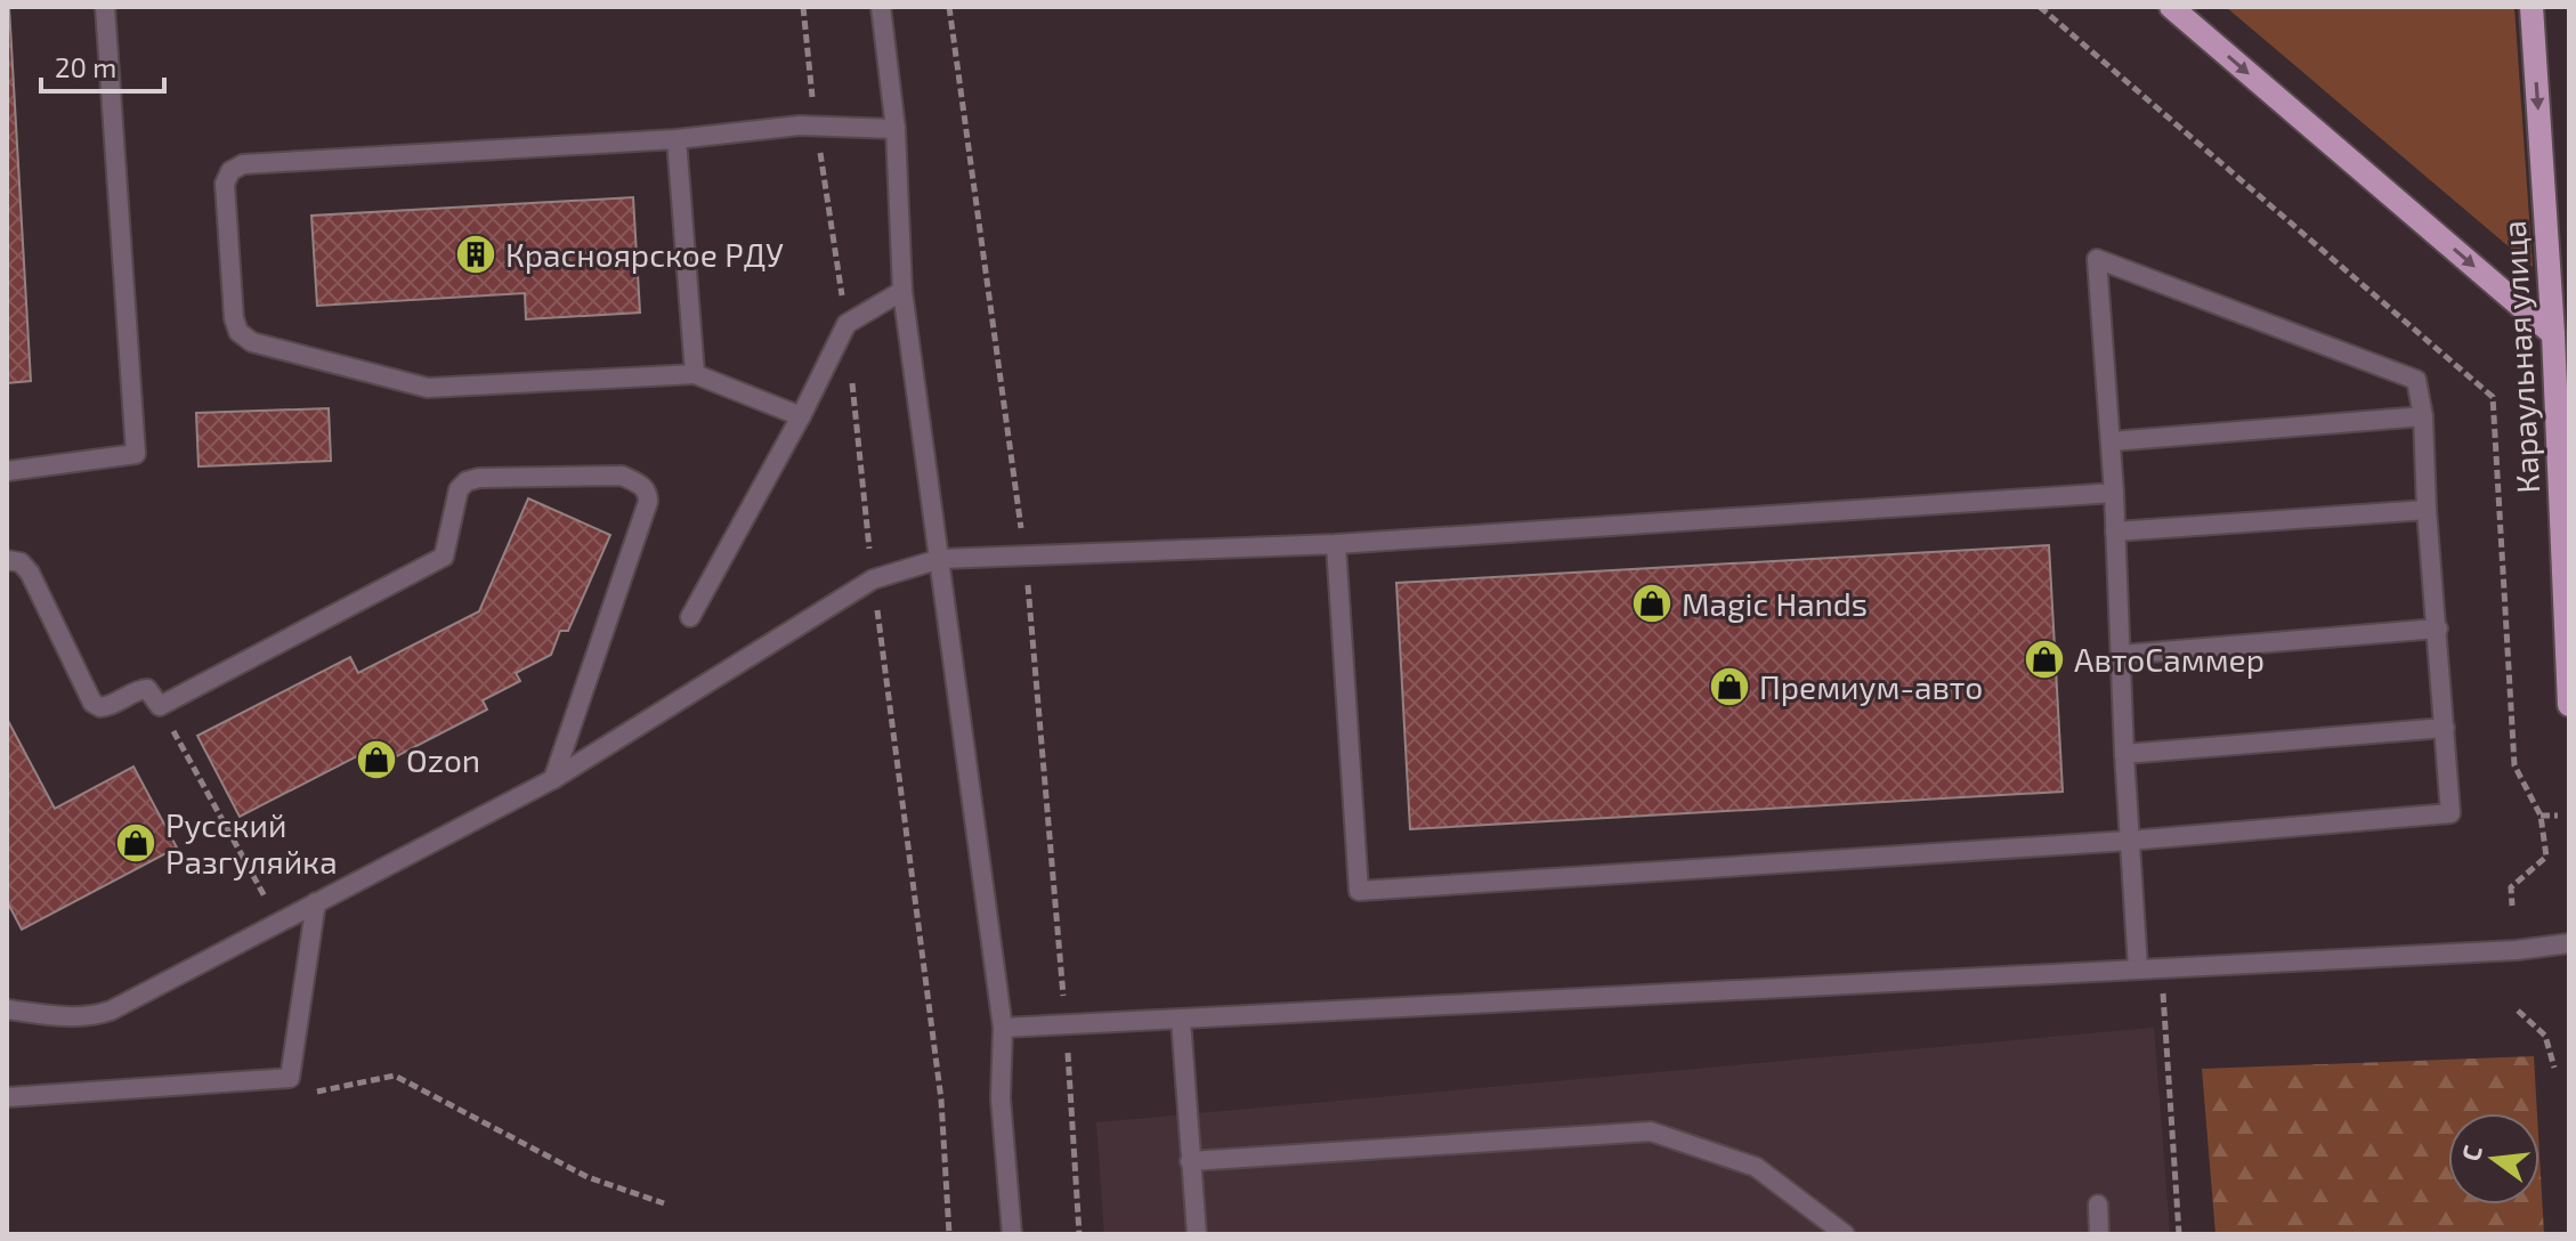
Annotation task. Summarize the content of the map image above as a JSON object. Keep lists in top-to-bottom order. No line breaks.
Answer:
{"streets":{"main road":["Караульная улица"]},"one_way":["Караульная улица"],"places":{"building":["Красноярское РДУ"],"shop":["Magic Hands","АвтоСаммер","Премиум-авто","Ozon","Русский Разгуляйка"]},"scale_bar":"20 m","north":"left"}
